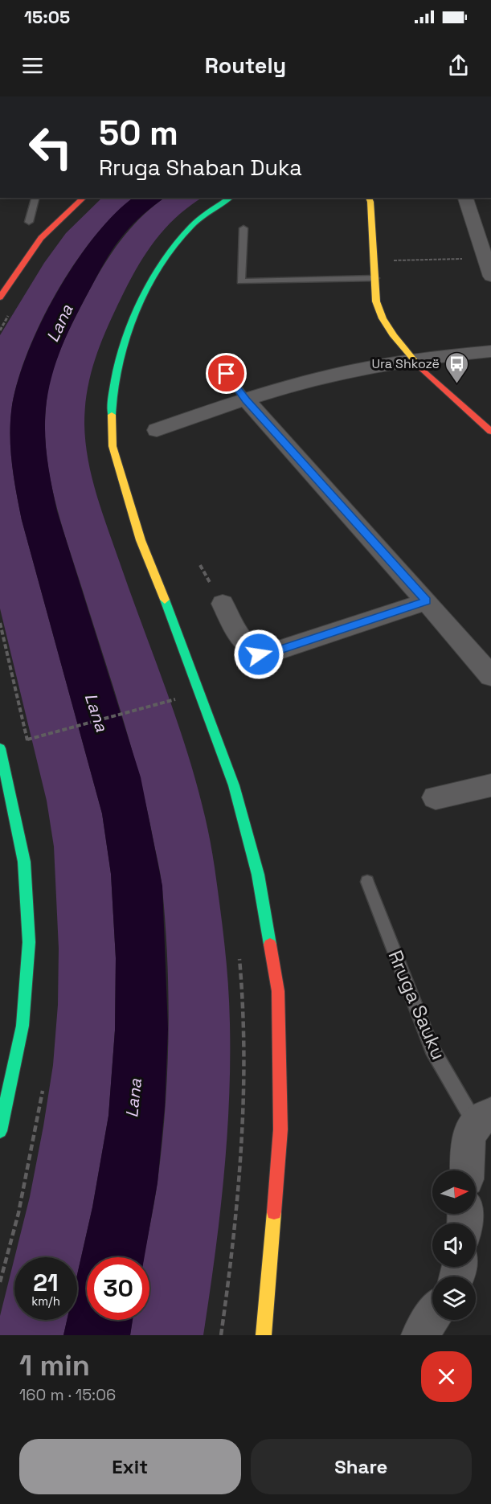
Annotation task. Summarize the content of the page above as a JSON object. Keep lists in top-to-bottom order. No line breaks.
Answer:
{"streets":{"street":["Rruga Sauku"]},"water":["Lana"],"places":{"bus stop":["Ura Shkozë"]},"north":"right","page":{"status":"15:05","header":"Routely","turn":["50 m","Rruga Shaban Duka"],"speed":"21 km/h","limit":"30","heading":["1 min","160 m · 15:06"],"buttons":["Exit","Share"]}}
